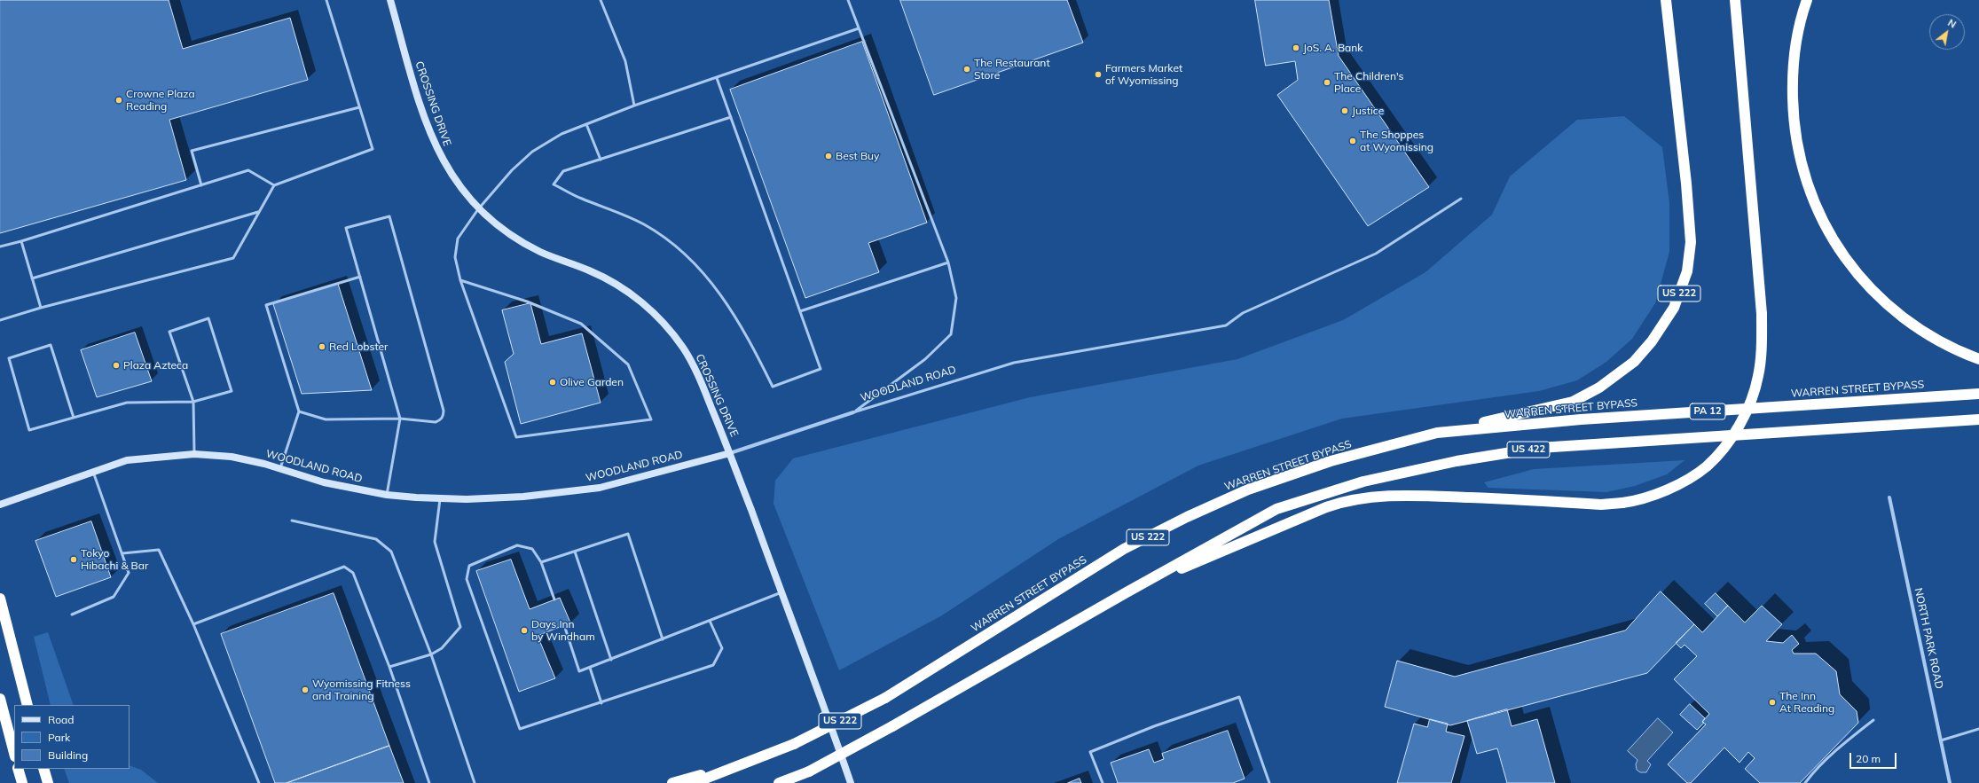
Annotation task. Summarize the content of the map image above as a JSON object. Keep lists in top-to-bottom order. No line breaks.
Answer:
{"streets":{"highway":["US 222","WARREN STREET BYPASS","PA 12","US 422"],"main road":["CROSSING DRIVE","WOODLAND ROAD"],"street":["NORTH PARK ROAD"]},"crossings":[["CROSSING DRIVE","WOODLAND ROAD"],["US 222","WARREN STREET BYPASS"],["US 222","US 422"]],"places":["JoS. A. Bank","The Restaurant Store","Farmers Market of Wyomissing","The Children's Place","Crowne Plaza Reading","Justice","The Shoppes at Wyomissing","Best Buy","Red Lobster","Plaza Azteca","Olive Garden","Tokyo Hibachi & Bar","Days Inn by Windham","Wyomissing Fitness and Training","The Inn At Reading"],"legend":["Road","Park","Building"],"scale_bar":"20 m","north":"top right"}
